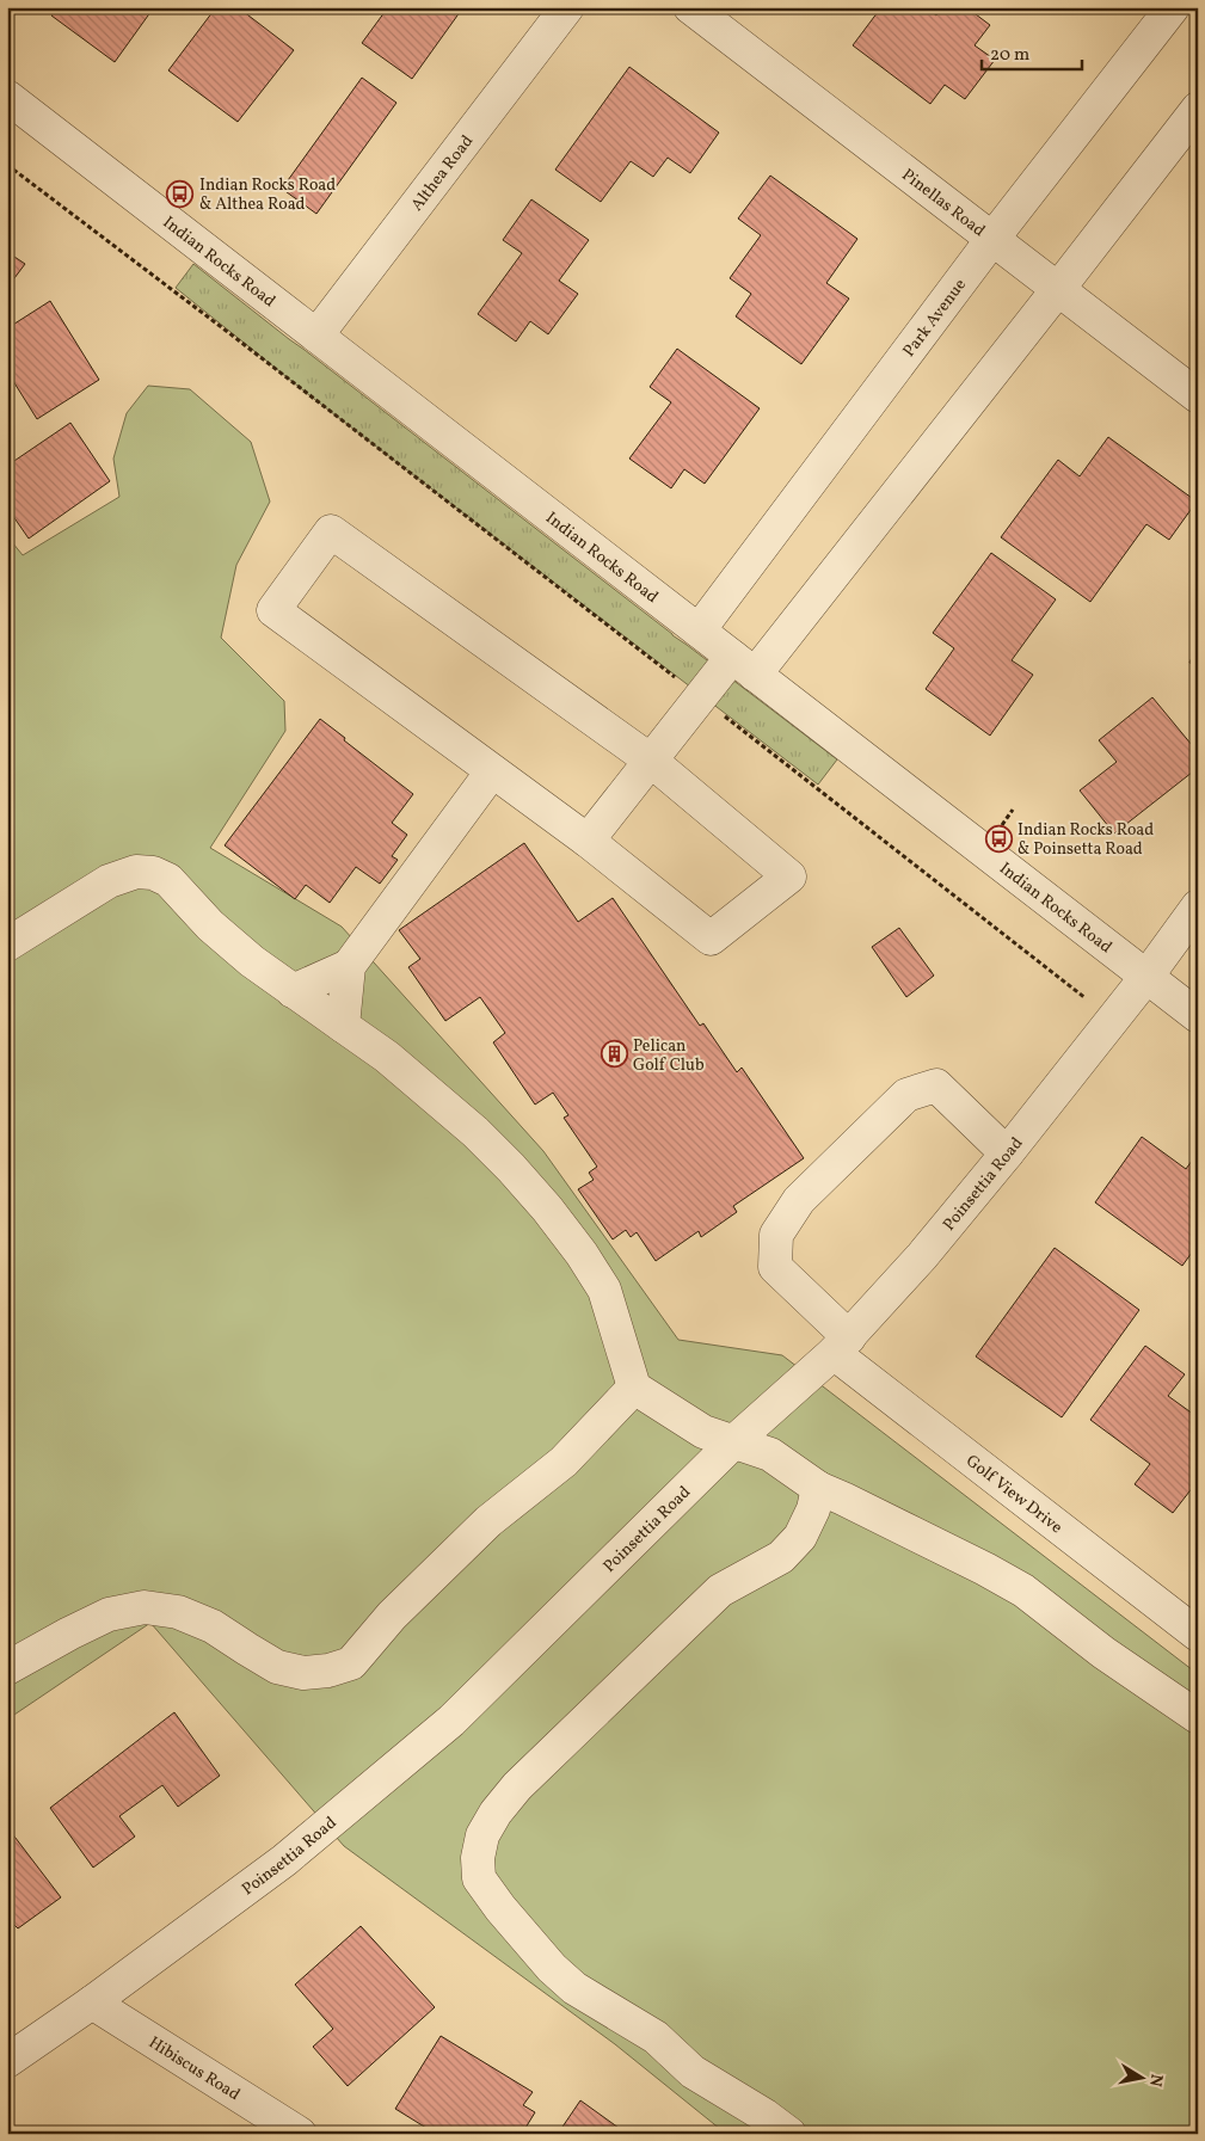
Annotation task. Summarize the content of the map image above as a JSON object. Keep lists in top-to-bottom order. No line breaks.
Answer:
{"streets":{"street":["Althea Road","Pinellas Road","Indian Rocks Road","Park Avenue","Poinsettia Road","Golf View Drive","Hibiscus Road"]},"crossings":[["Althea Road","Indian Rocks Road"],["Pinellas Road","Park Avenue"],["Indian Rocks Road","Park Avenue"],["Indian Rocks Road","Poinsettia Road"],["Poinsettia Road","Golf View Drive"],["Poinsettia Road","Hibiscus Road"]],"places":{"bus stop":["Indian Rocks Road & Althea Road","Indian Rocks Road & Poinsetta Road"],"building":["Pelican Golf Club"]},"scale_bar":"20 m","north":"right"}
